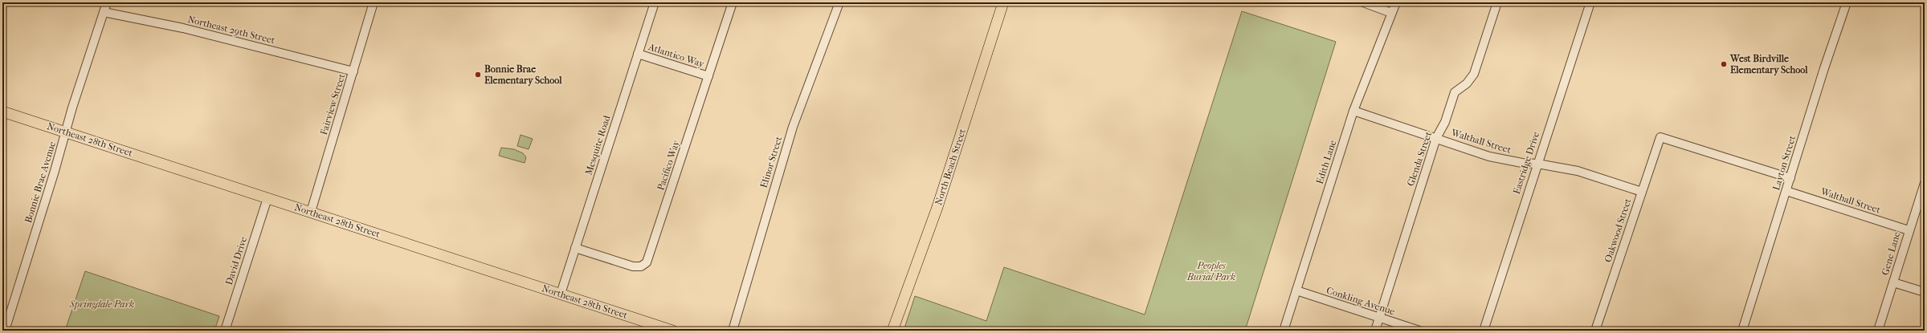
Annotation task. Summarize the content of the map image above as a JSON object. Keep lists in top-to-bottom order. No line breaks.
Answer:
{"streets":{"main road":["Northeast 28th Street","North Beach Street"],"street":["Northeast 29th Street","Atlantico Way","Fairview Street","Walthall Street","Mesquite Road","Glenda Street","Elinor Street","Edith Lane","Eastridge Drive","Layton Street","Pacifico Way","Bonnie Brae Avenue","Oakwood Street","Gene Lane","David Drive","Conkling Avenue"]},"crossings":[["Northeast 29th Street","Fairview Street"],["Northeast 29th Street","Bonnie Brae Avenue"],["Atlantico Way","Mesquite Road"],["Atlantico Way","Pacifico Way"],["Fairview Street","Northeast 28th Street"],["Northeast 28th Street","Mesquite Road"],["Northeast 28th Street","Bonnie Brae Avenue"],["Northeast 28th Street","David Drive"],["Walthall Street","Glenda Street"],["Walthall Street","Edith Lane"],["Walthall Street","Eastridge Drive"],["Walthall Street","Layton Street"],["Walthall Street","Oakwood Street"],["Walthall Street","Gene Lane"],["Mesquite Road","Pacifico Way"],["Glenda Street","Conkling Avenue"],["Edith Lane","Conkling Avenue"],["Layton Street","Oakwood Street"]],"parks":["Peoples Burial Park","Springdale Park"],"places":["West Birdville Elementary School","Bonnie Brae Elementary School"]}
